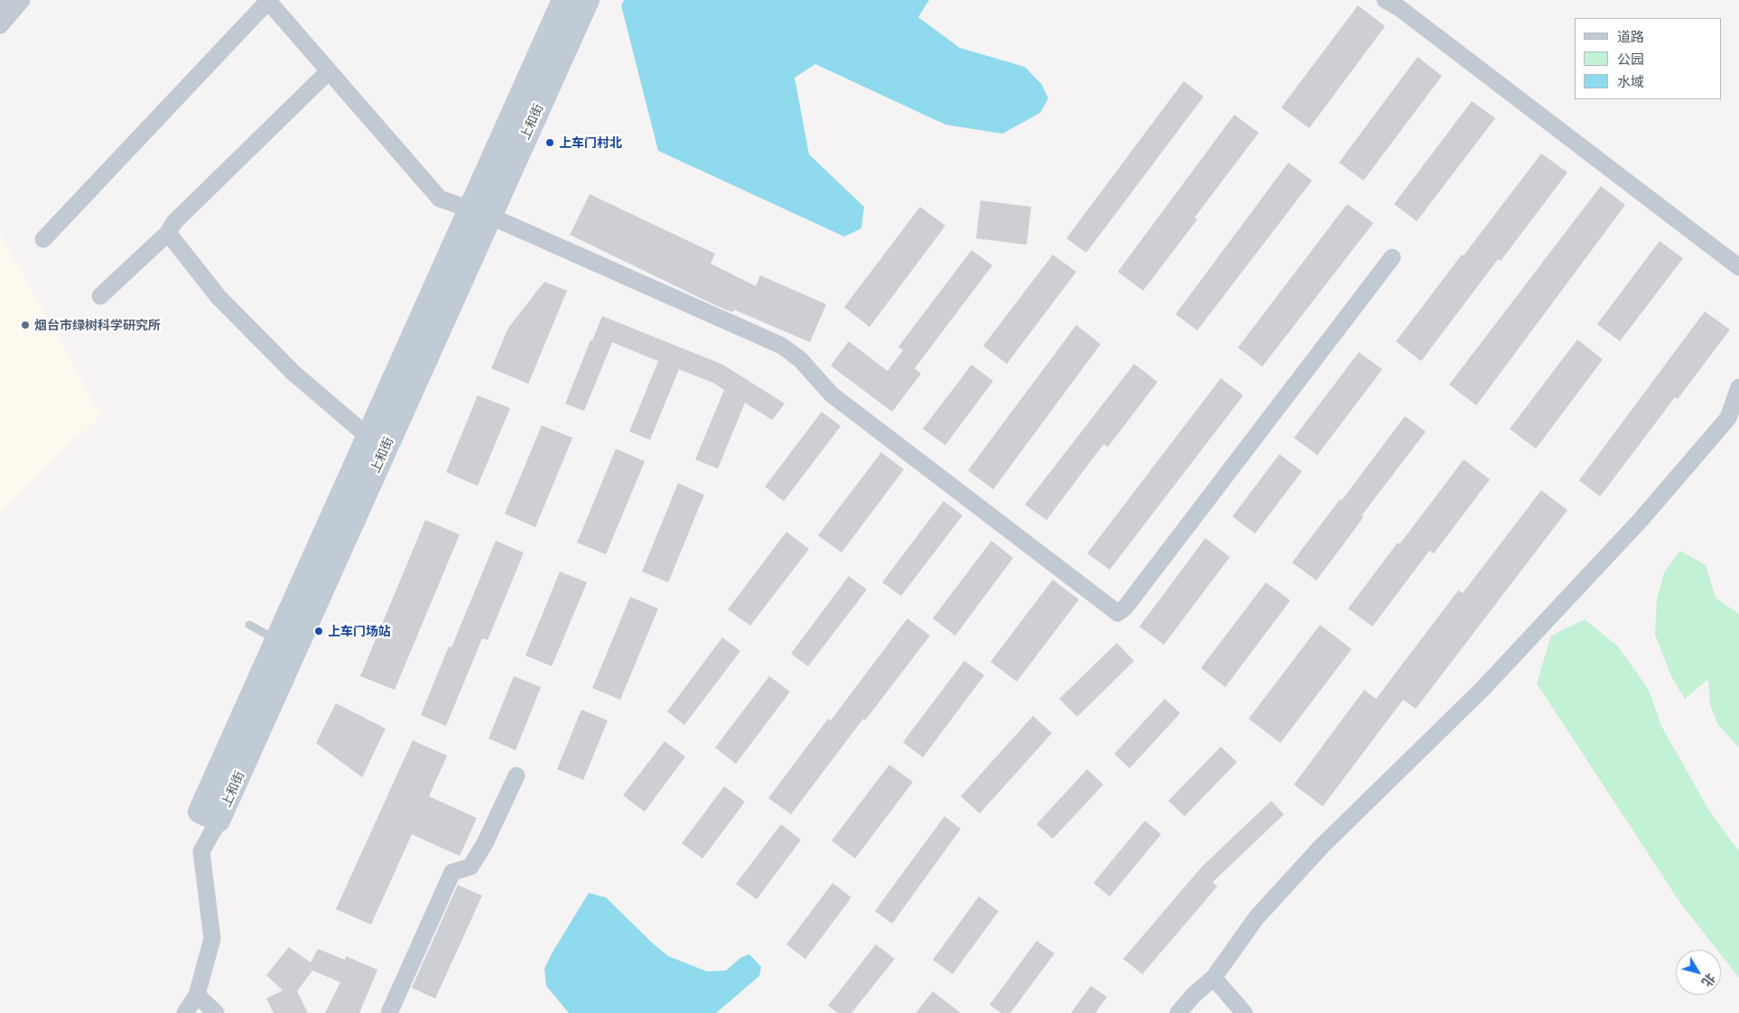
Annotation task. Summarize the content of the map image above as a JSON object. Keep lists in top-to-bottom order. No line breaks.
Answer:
{"streets":{"street":["上和街"]},"places":["上车门村北","烟台市绿树科学研究所","上车门场站"],"legend":["道路","公园","水域"],"north":"bottom right"}
